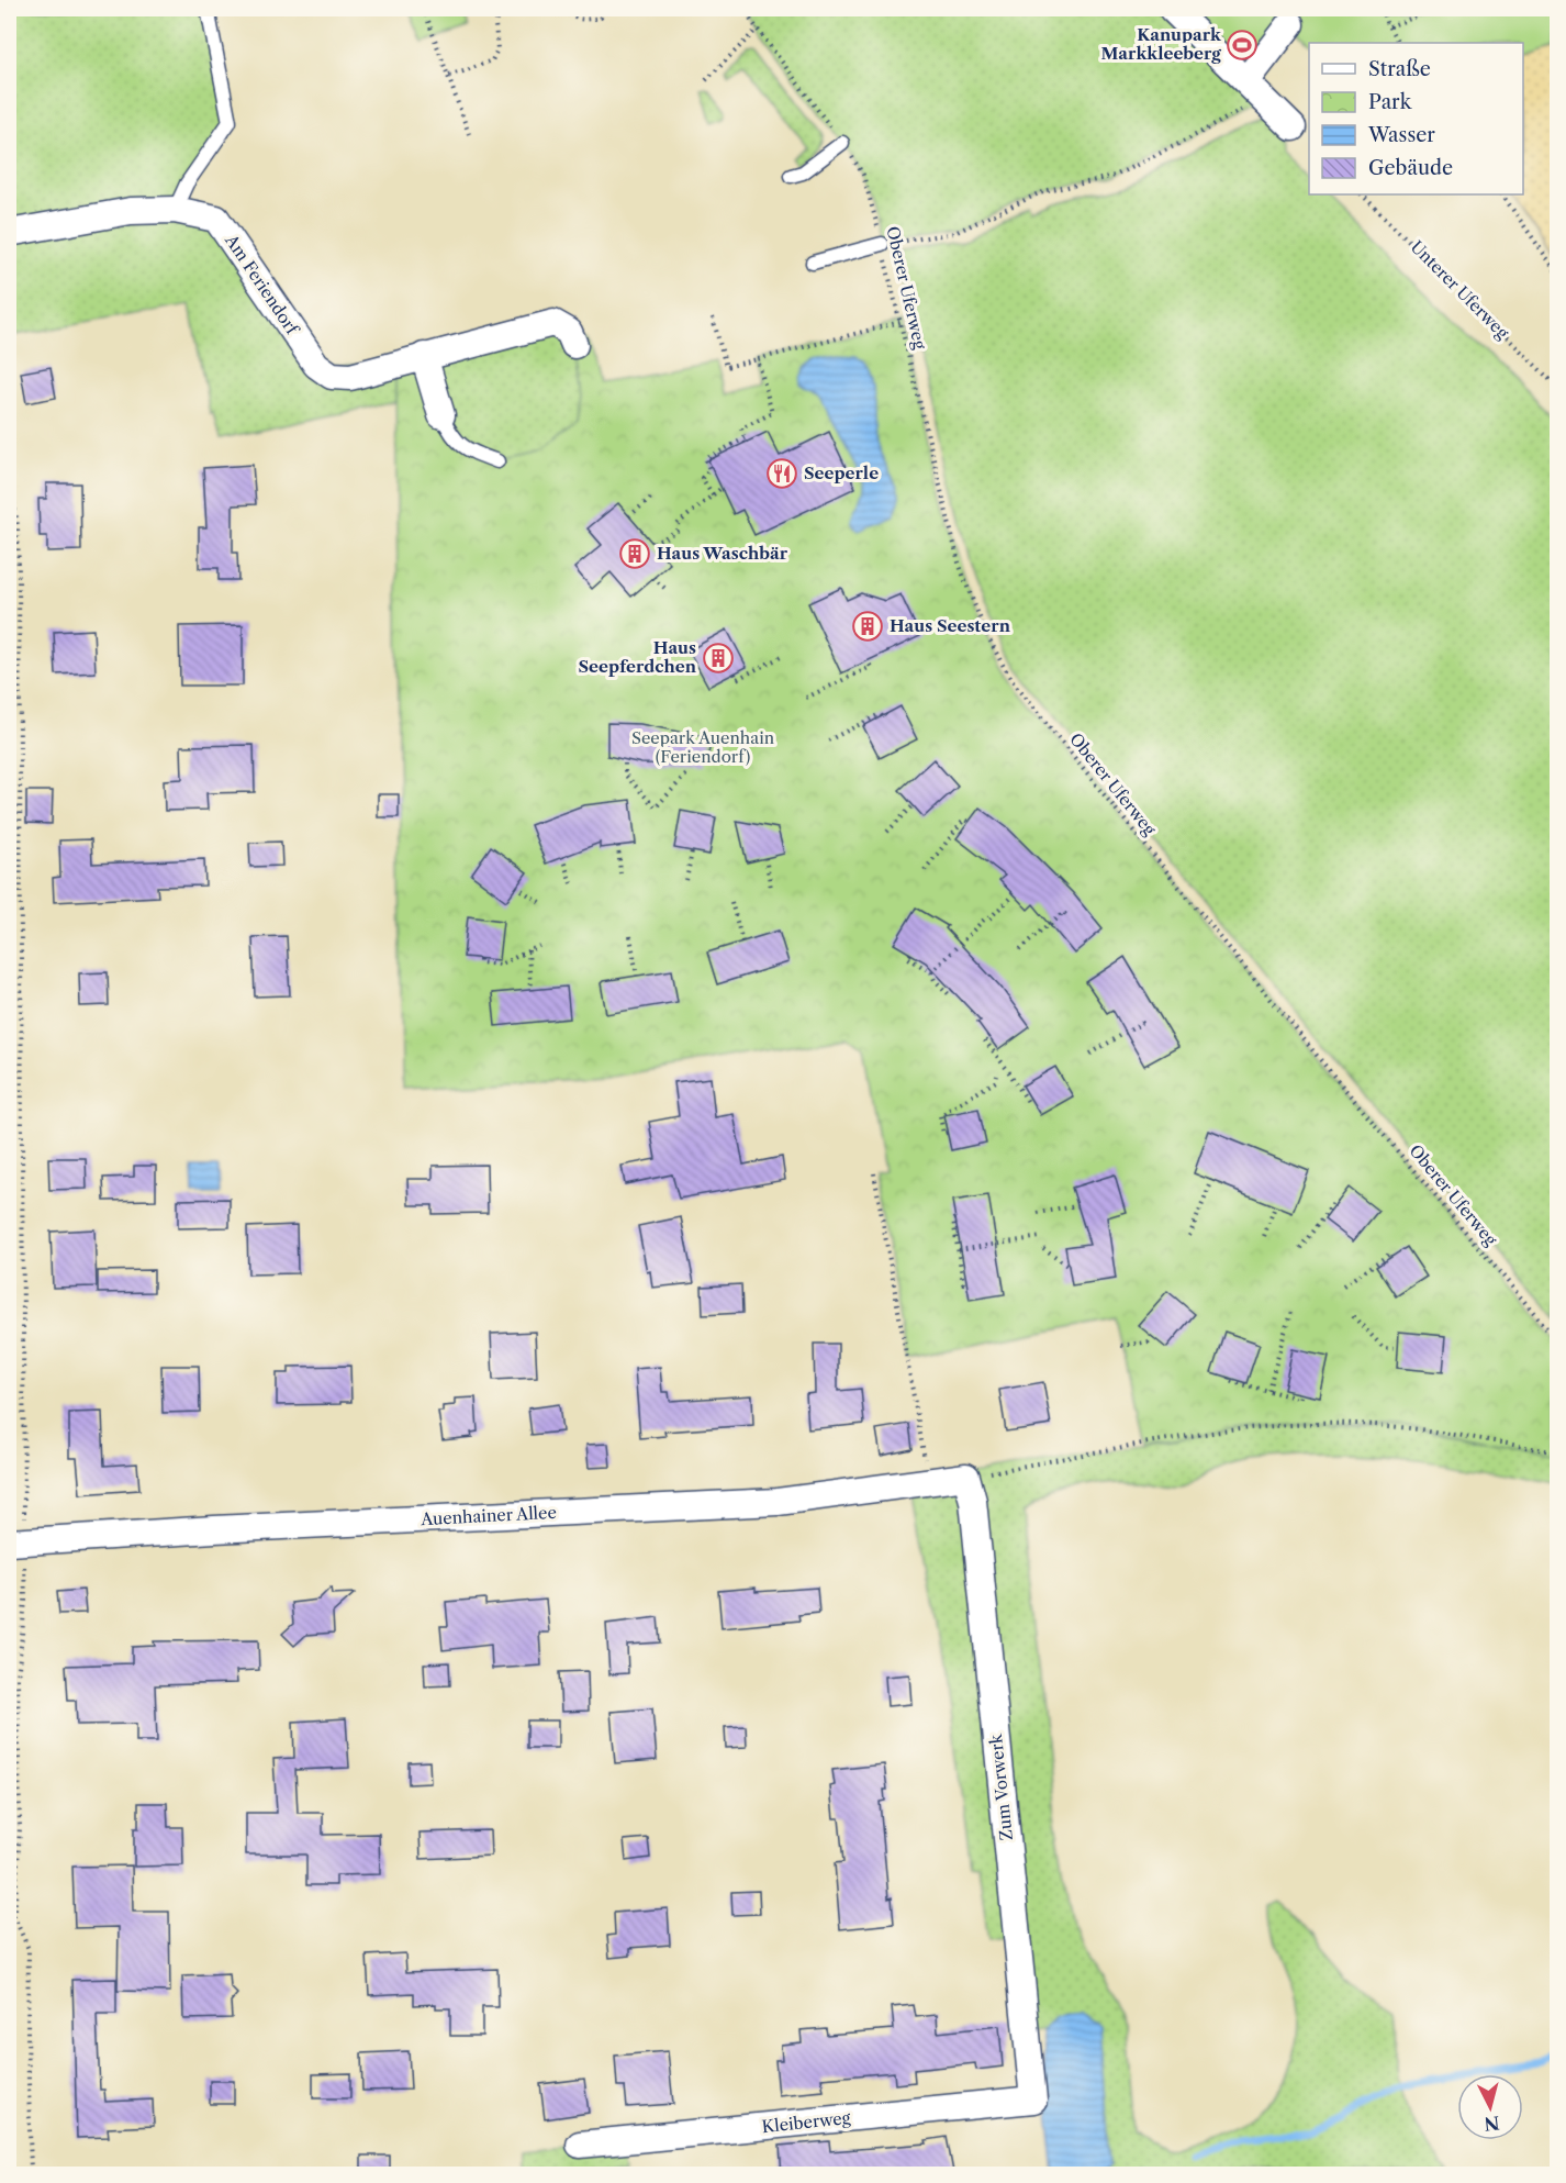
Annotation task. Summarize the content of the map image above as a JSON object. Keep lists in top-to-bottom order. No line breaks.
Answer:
{"streets":{"street":["Am Feriendorf","Auenhainer Allee","Zum Vorwerk","Kleiberweg"],"path":["Oberer Uferweg","Unterer Uferweg"]},"crossings":[["Auenhainer Allee","Zum Vorwerk"],["Zum Vorwerk","Kleiberweg"]],"parks":["Seepark Auenhain (Feriendorf)"],"places":{"sports":["Kanupark Markkleeberg"],"restaurant":["Seeperle"],"building":["Haus Waschbär","Haus Seestern","Haus Seepferdchen"]},"legend":["Straße","Park","Wasser","Gebäude"],"north":"bottom"}
